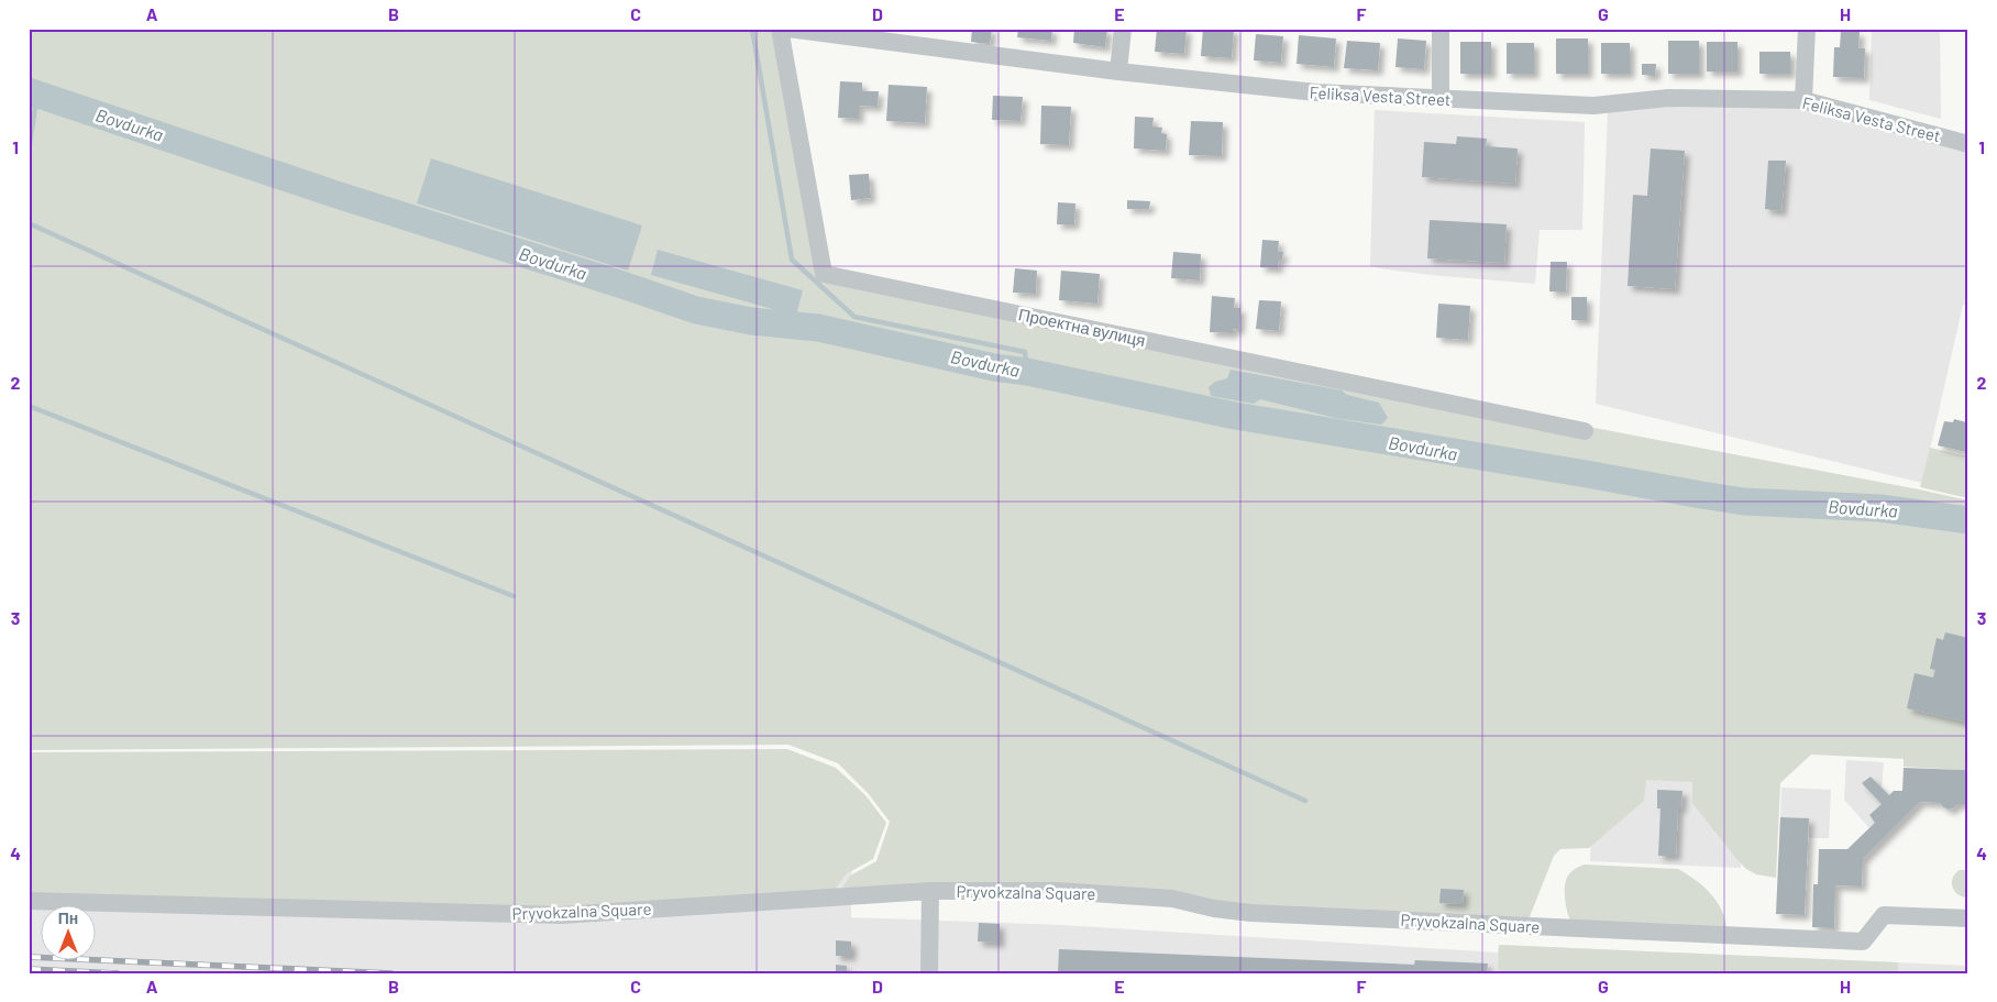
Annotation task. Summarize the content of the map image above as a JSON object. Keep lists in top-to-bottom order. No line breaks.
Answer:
{"streets":{"street":["Feliksa Vesta Street","Проектна вулиця","Pryvokzalna Square"]},"water":["Bovdurka"],"north":"top","grid":{"columns":["A","B","C","D","E","F","G","H"],"rows":["1","2","3","4"]}}
